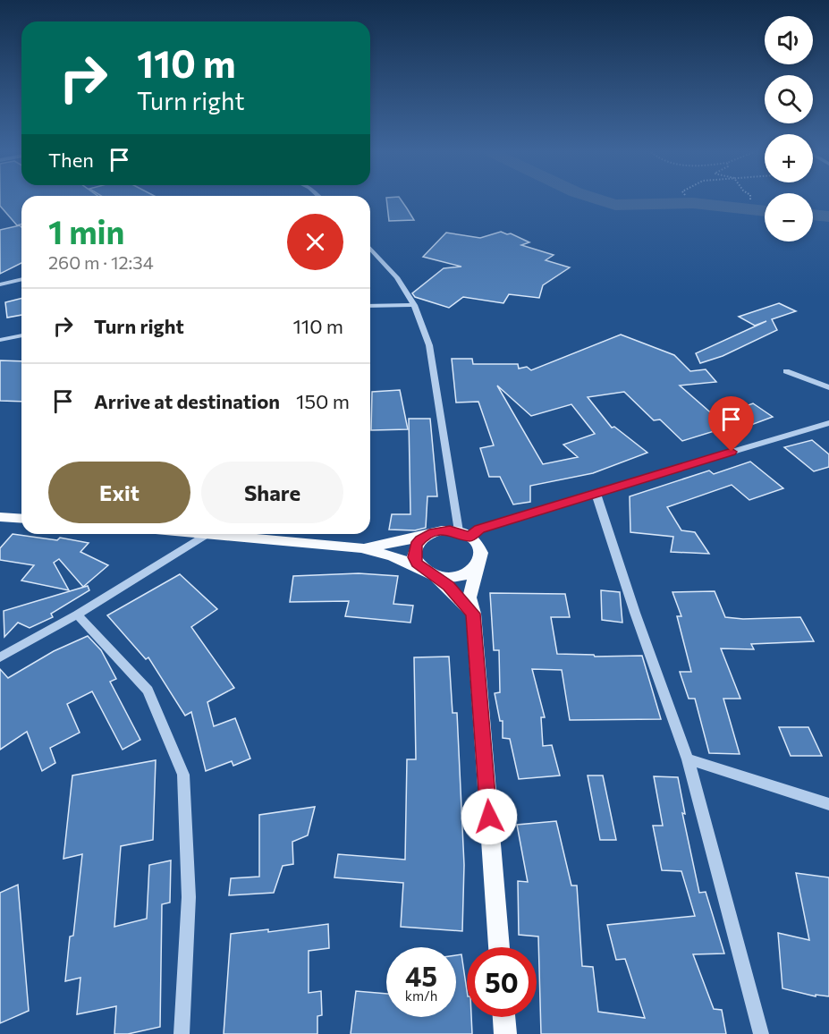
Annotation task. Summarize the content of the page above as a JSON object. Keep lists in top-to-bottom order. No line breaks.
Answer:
{"page":{"map_buttons":["+","−"],"turn":["110 m","Turn right"],"then":"Then","heading":["1 min","260 m · 12:34"],"list":[{"name":"Turn right","value":"110 m"},{"name":"Arrive at destination","value":"150 m"}],"buttons":["Exit","Share"],"speed":"45 km/h","limit":"50"}}
